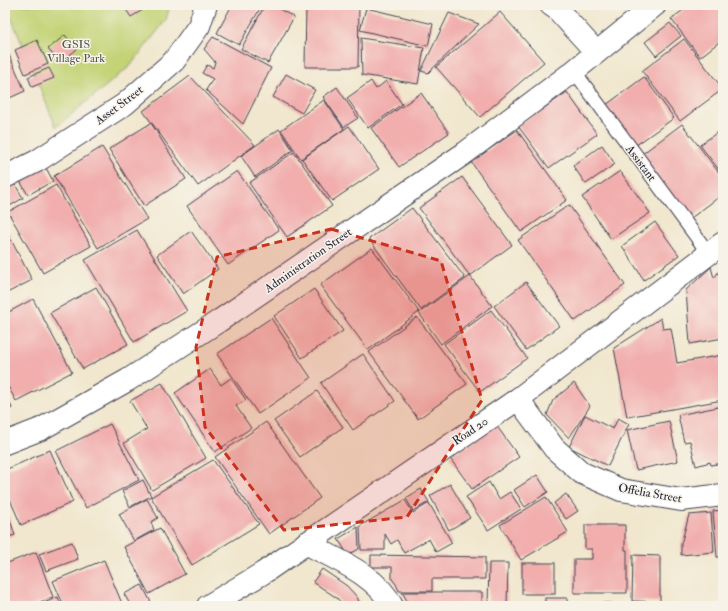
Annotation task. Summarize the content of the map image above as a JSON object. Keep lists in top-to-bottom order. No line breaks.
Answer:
{"streets":{"street":["Asset Street","Administration Street","Road 20","Offelia Street"],"lane":["Assistant"]},"crossings":[["Assistant","Administration Street"],["Assistant","Road 20"],["Road 20","Offelia Street"]],"parks":["GSIS Village Park"]}
